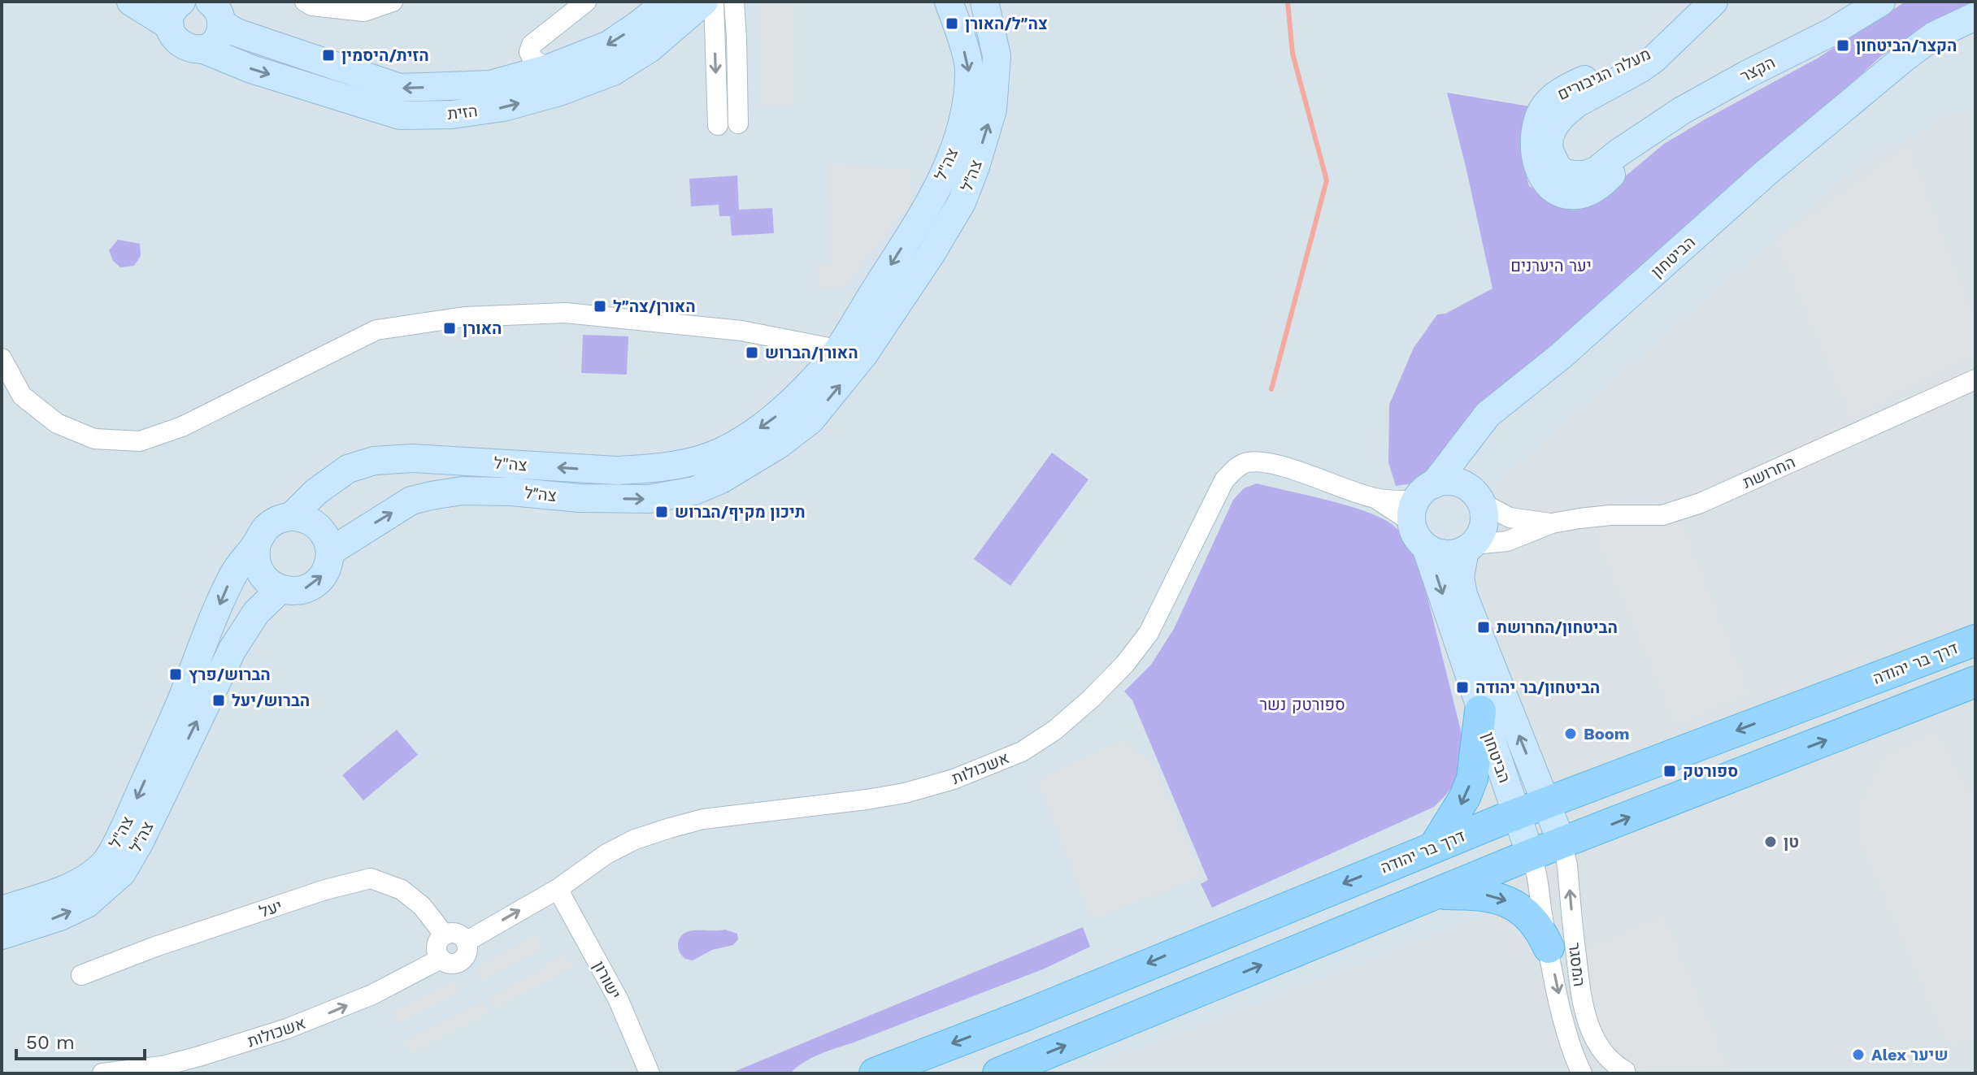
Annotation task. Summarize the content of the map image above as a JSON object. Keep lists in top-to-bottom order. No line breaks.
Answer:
{"streets":{"main road":["דרך בר יהודה"],"street":["הקצר","מעלה הגיבורים","הזית","צה\"ל","צה״ל","הביטחון","החרושת","אשכולות","יעל","המסגר","ישורון"]},"crossings":[["הקצר","מעלה הגיבורים"],["צה\"ל","צה״ל"],["הביטחון","החרושת"],["הביטחון","דרך בר יהודה"],["הביטחון","אשכולות"],["הביטחון","המסגר"],["החרושת","אשכולות"],["אשכולות","יעל"],["אשכולות","ישורון"]],"one_way":["צה\"ל","צה״ל"],"parks":["יער היערנים","ספורטק נשר"],"places":{"transit":["צה״ל/האורן","הקצר/הביטחון","הזית/היסמין","האורן/צה״ל","האורן","האורן/הברוש","תיכון מקיף/הברוש","הביטחון/החרושת","הברוש/פרץ","הביטחון/בר יהודה","הברוש/יעל","ספורטק"],"other":["Boom","טן","Alex שיער"]},"scale_bar":"50 m"}
